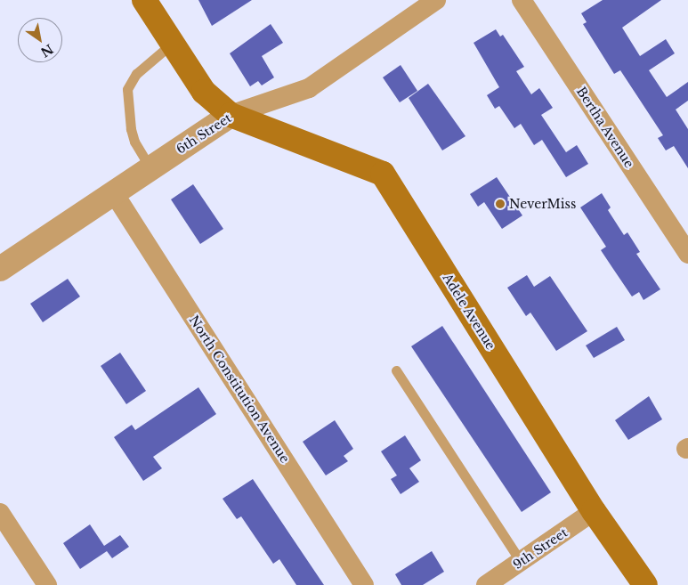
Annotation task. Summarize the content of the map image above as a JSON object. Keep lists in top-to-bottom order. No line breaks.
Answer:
{"streets":{"main road":["Adele Avenue"],"street":["Bertha Avenue","6th Street","North Constitution Avenue","9th Street"]},"crossings":[["6th Street","Adele Avenue"],["6th Street","North Constitution Avenue"],["Adele Avenue","9th Street"]],"places":["NeverMiss"],"north":"bottom right"}
